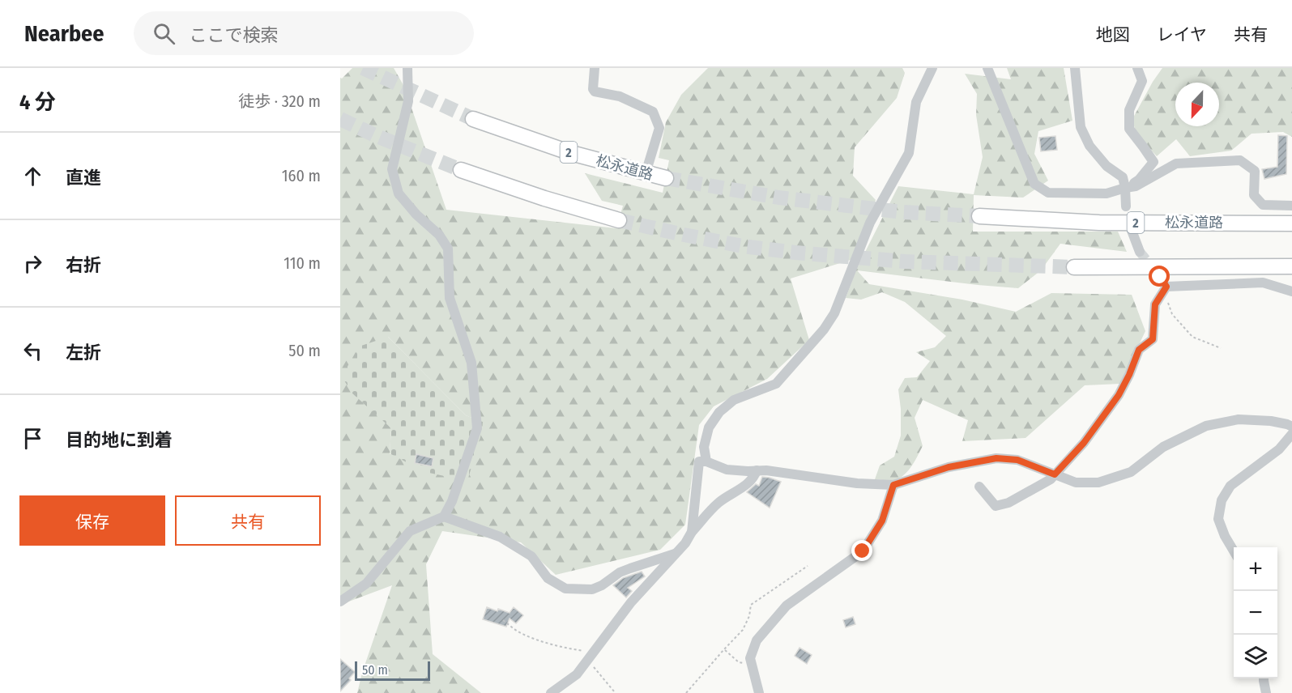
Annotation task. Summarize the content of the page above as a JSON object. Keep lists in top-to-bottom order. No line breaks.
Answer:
{"streets":{"highway":["2","松永道路"]},"scale_bar":"50 m","north":"bottom","page":{"header":"Nearbee","search":"ここで検索","nav":["地図","レイヤ","共有"],"heading":["4 分","徒歩 · 320 m"],"list":[["直進","160 m"],["右折","110 m"],["左折","50 m"],"目的地に到着"],"buttons":["保存","共有"],"map_buttons":["+","−"],"scale":"50 m"}}
